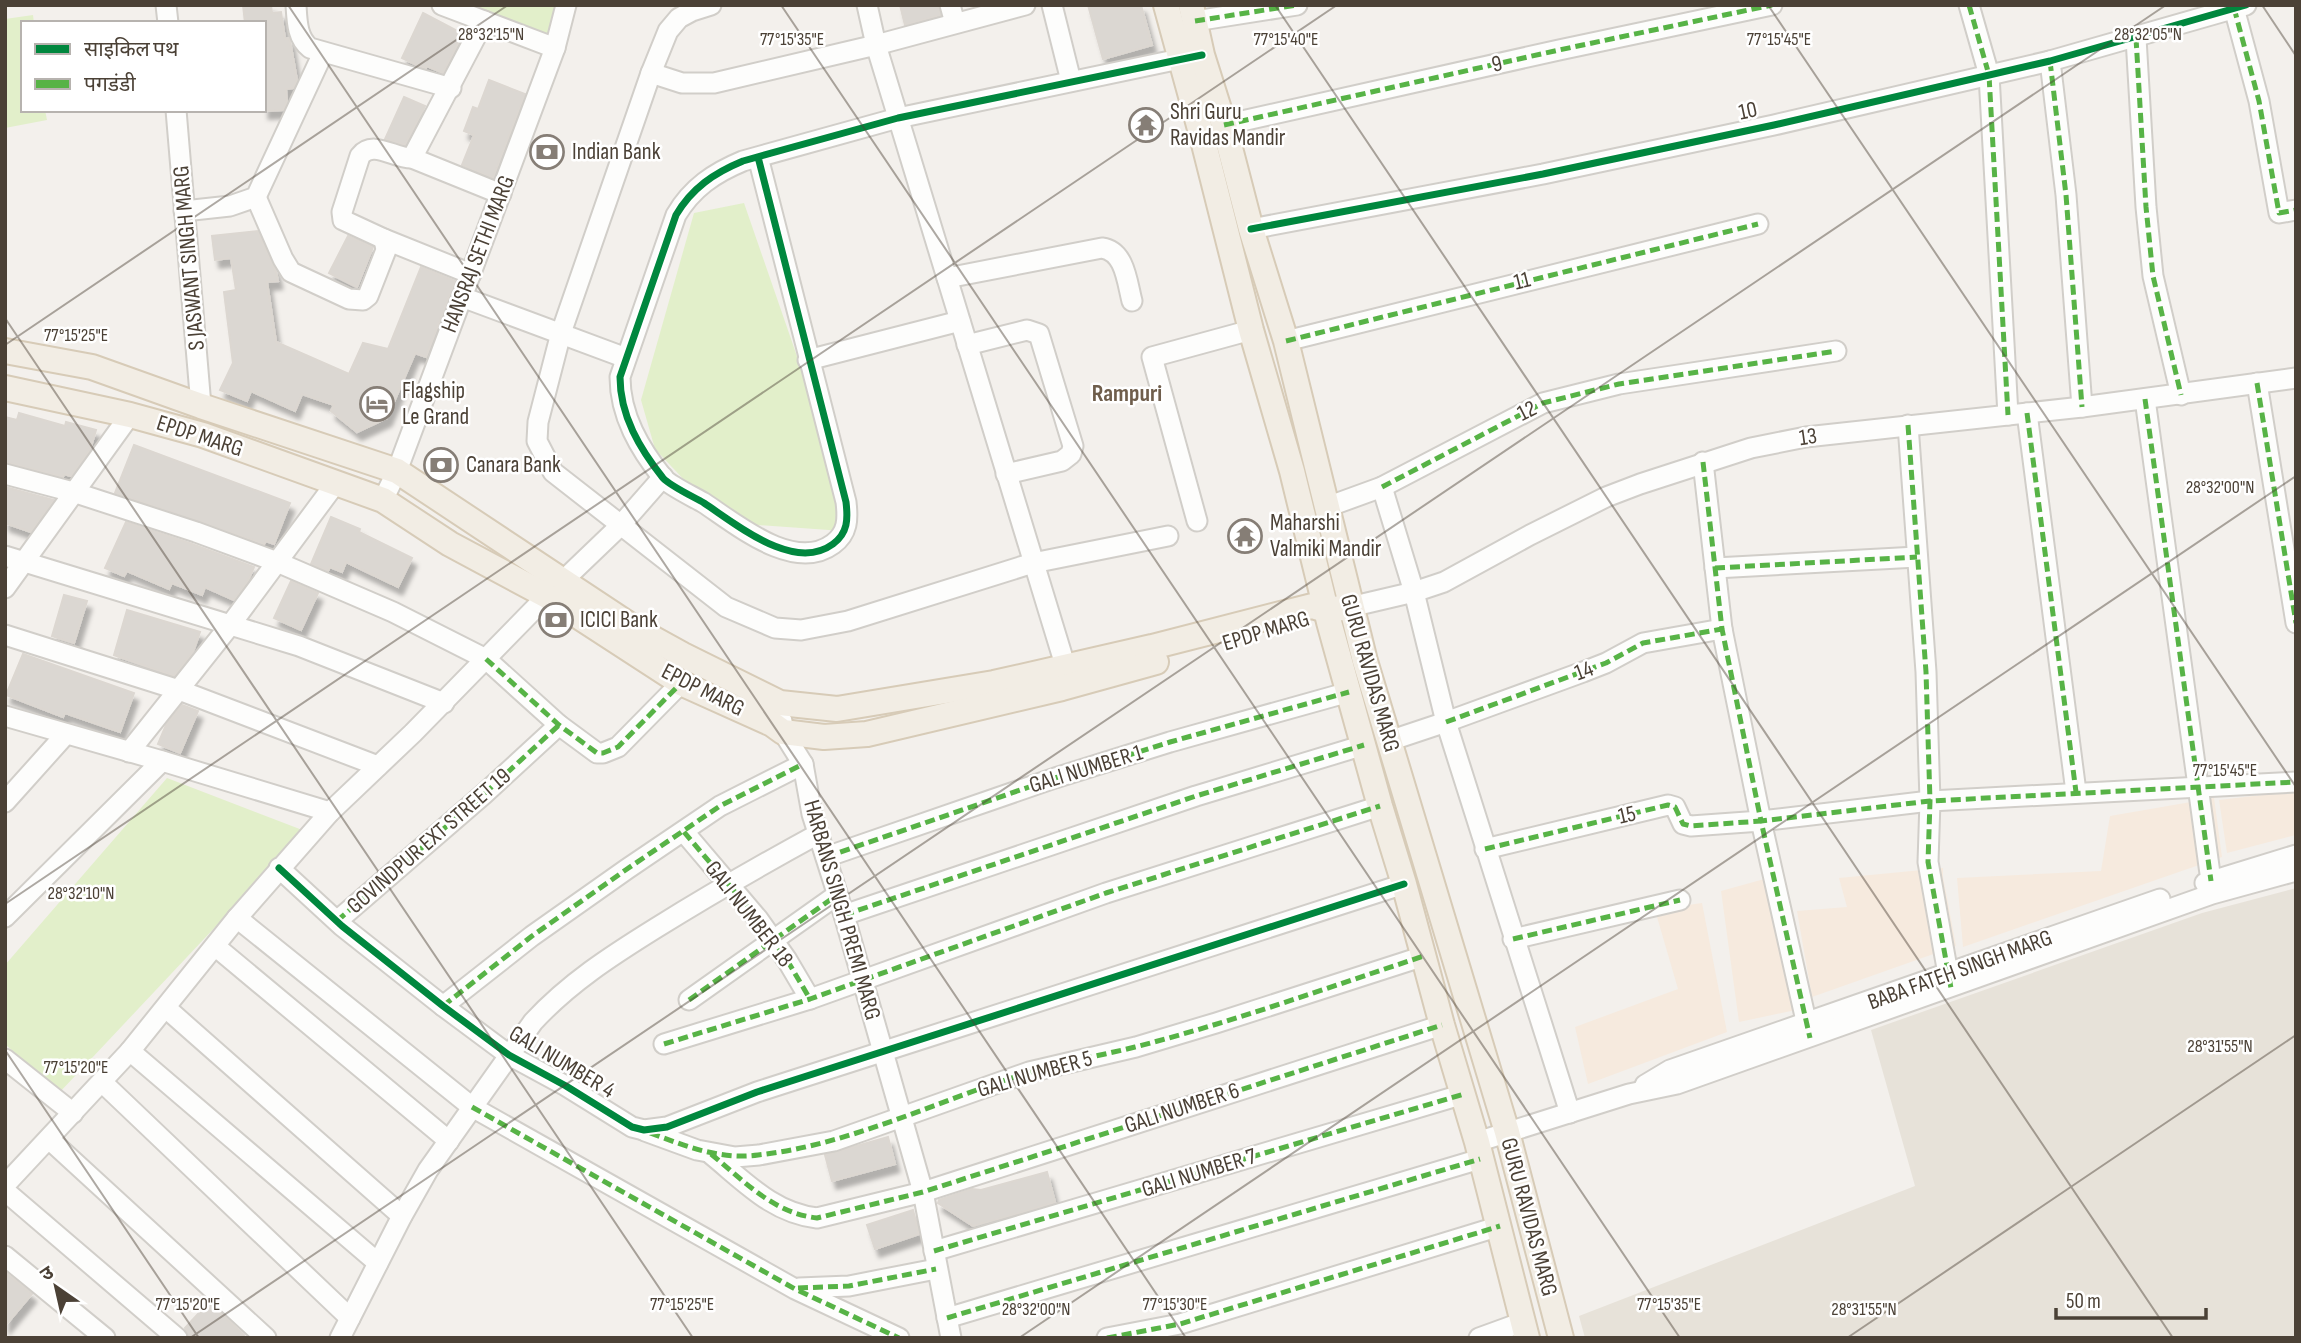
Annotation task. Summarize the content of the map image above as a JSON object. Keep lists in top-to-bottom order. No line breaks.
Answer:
{"streets":{"main road":["EPDP MARG","GURU RAVIDAS MARG"],"street":["9","10","HANSRAJ SETHI MARG","S JASWANT SINGH MARG","11","12","13","14","GALI NUMBER 1","15","GOVINDPUR EXT STREET 19","HARBANS SINGH PREMI MARG","GALI NUMBER 18","BABA FATEH SINGH MARG","GALI NUMBER 4","GALI NUMBER 5","GALI NUMBER 6","GALI NUMBER 7"]},"crossings":[["9","GURU RAVIDAS MARG"],["10","GURU RAVIDAS MARG"],["HANSRAJ SETHI MARG","EPDP MARG"],["S JASWANT SINGH MARG","EPDP MARG"],["11","GURU RAVIDAS MARG"],["12","GURU RAVIDAS MARG"],["EPDP MARG","13"],["EPDP MARG","GURU RAVIDAS MARG"],["EPDP MARG","HARBANS SINGH PREMI MARG"],["13","GURU RAVIDAS MARG"],["14","GURU RAVIDAS MARG"],["GURU RAVIDAS MARG","GALI NUMBER 1"],["GURU RAVIDAS MARG","BABA FATEH SINGH MARG"],["GURU RAVIDAS MARG","GALI NUMBER 5"],["GURU RAVIDAS MARG","GALI NUMBER 6"],["GURU RAVIDAS MARG","GALI NUMBER 7"],["GALI NUMBER 1","HARBANS SINGH PREMI MARG"],["GOVINDPUR EXT STREET 19","GALI NUMBER 4"],["HARBANS SINGH PREMI MARG","BABA FATEH SINGH MARG"],["HARBANS SINGH PREMI MARG","GALI NUMBER 5"],["HARBANS SINGH PREMI MARG","GALI NUMBER 6"],["HARBANS SINGH PREMI MARG","GALI NUMBER 7"],["GALI NUMBER 4","GALI NUMBER 5"],["GALI NUMBER 5","GALI NUMBER 6"]],"districts":["Rampuri"],"places":{"temple":["Shri Guru Ravidas Mandir","Maharshi Valmiki Mandir"],"bank":["Indian Bank","Canara Bank","ICICI Bank"],"hotel":["Flagship Le Grand"]},"legend":["साइकिल पथ","पगडंडी"],"scale_bar":"50 m","north":"top left","coordinates":["28°32'15\"N","28°32'05\"N","77°15'35\"E","77°15'40\"E","77°15'45\"E","77°15'25\"E","28°32'00\"N","28°32'10\"N","28°31'55\"N","77°15'20\"E","77°15'30\"E"]}
